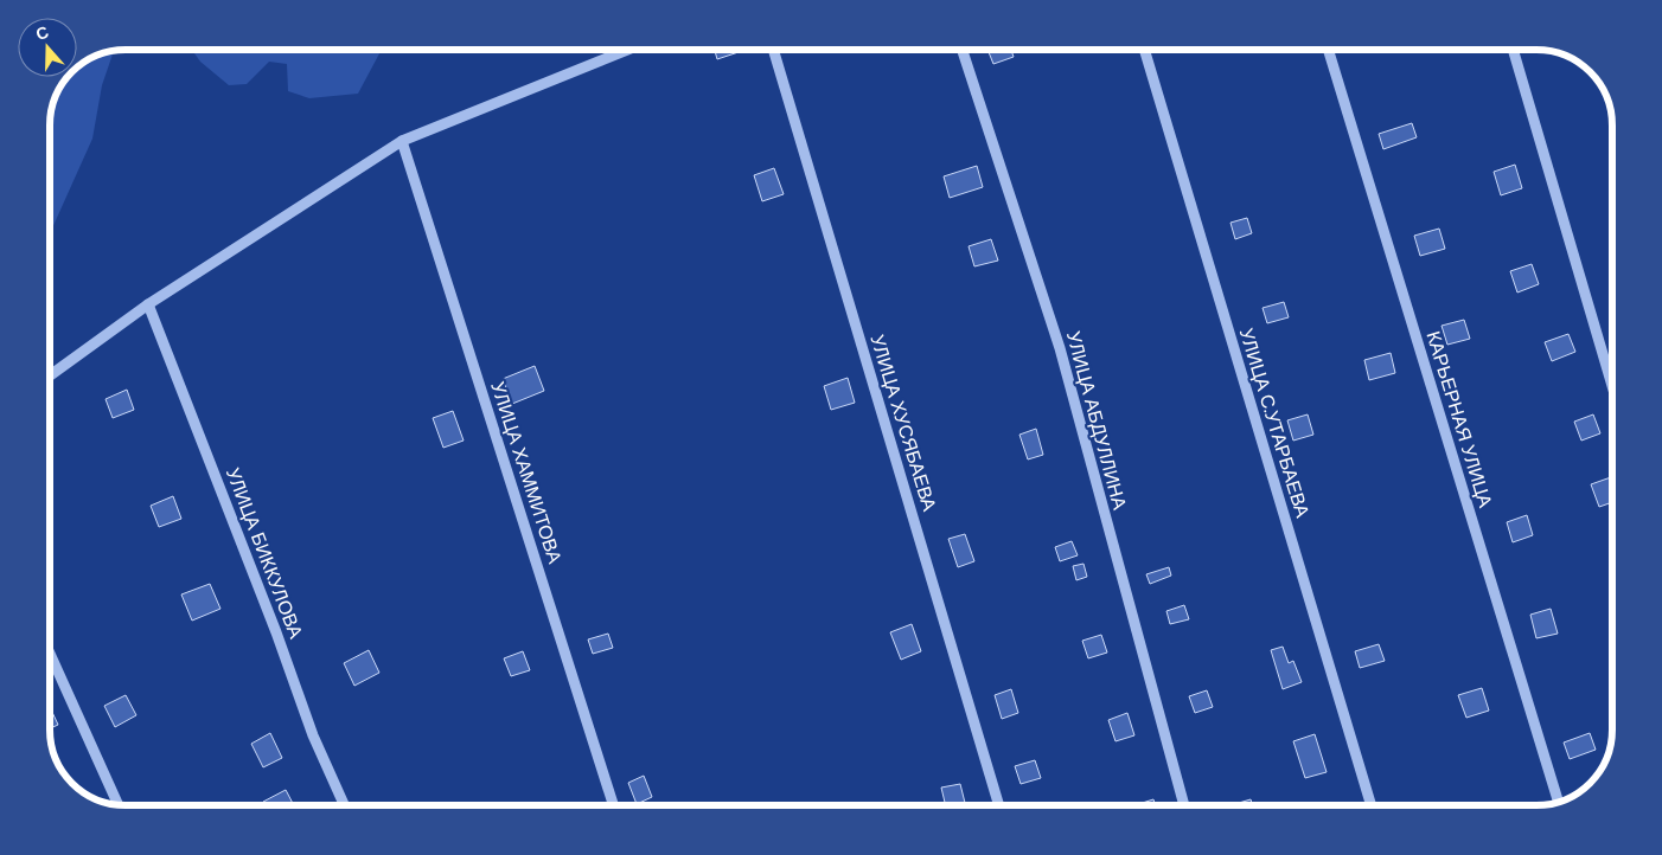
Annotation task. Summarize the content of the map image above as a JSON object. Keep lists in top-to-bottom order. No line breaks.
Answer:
{"streets":{"street":["КАРЬЕРНАЯ УЛИЦА","УЛИЦА АБДУЛЛИНА","УЛИЦА ХУСЯБАЕВА","УЛИЦА С.УТАРБАЕВА","УЛИЦА ХАММИТОВА","УЛИЦА БИККУЛОВА"]},"north":"top"}
